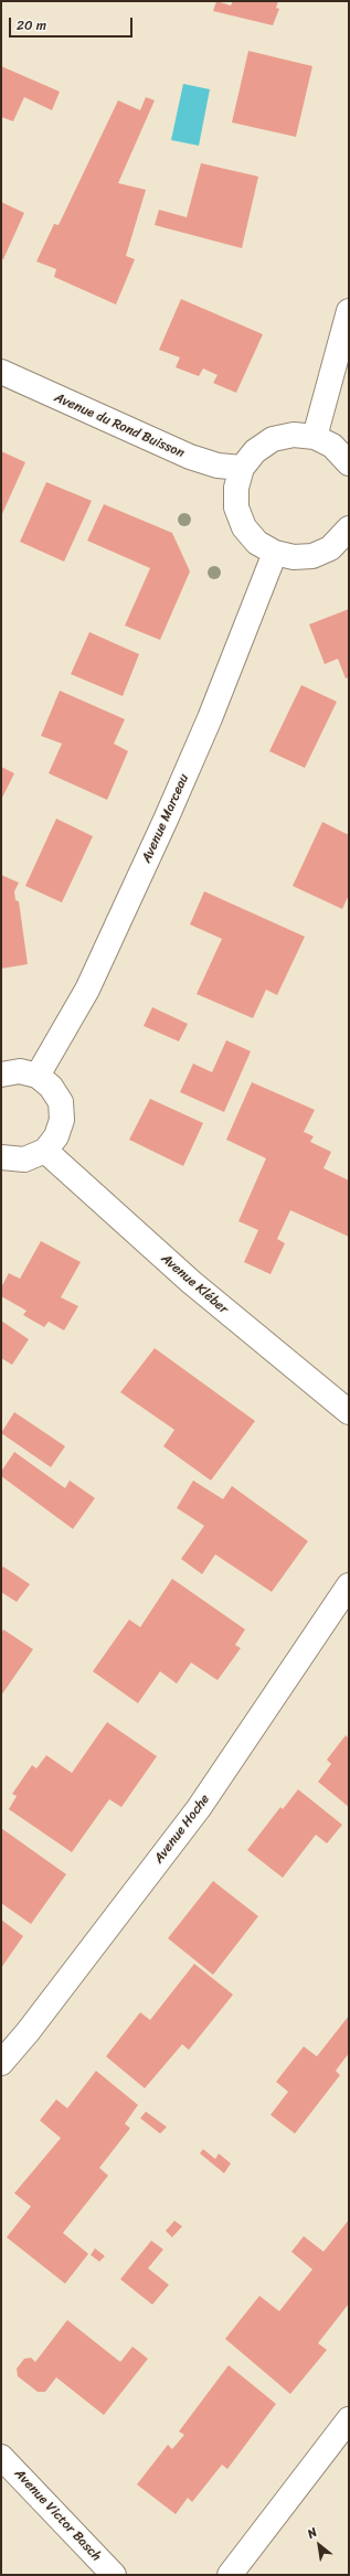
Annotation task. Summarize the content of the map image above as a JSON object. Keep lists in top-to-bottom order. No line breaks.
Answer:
{"streets":{"street":["Avenue du Rond Buisson","Avenue Marceau","Avenue Kléber","Avenue Hoche","Avenue Victor Basch"]},"scale_bar":"20 m","north":"top left"}
